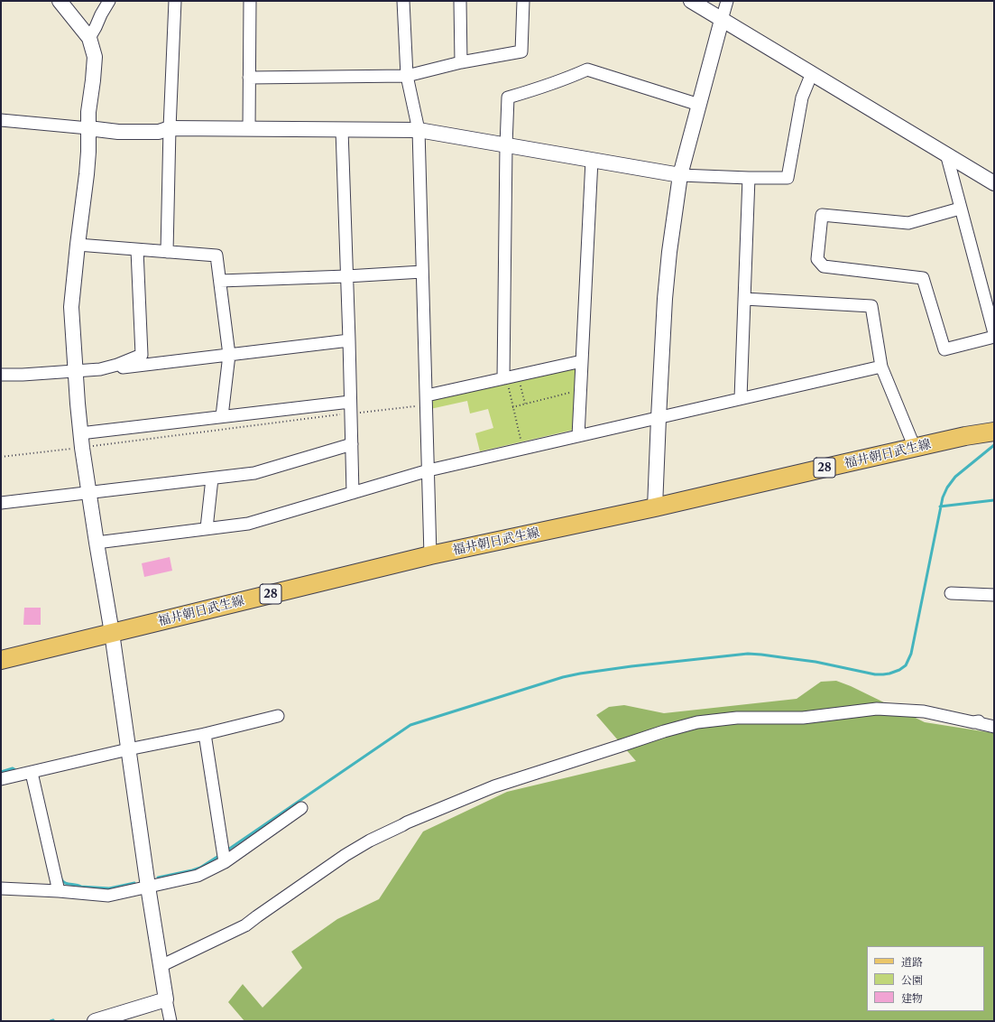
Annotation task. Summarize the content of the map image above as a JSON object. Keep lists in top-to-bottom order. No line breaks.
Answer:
{"streets":{"main road":["福井朝日武生線","28"]},"legend":["道路","公園","建物"]}
